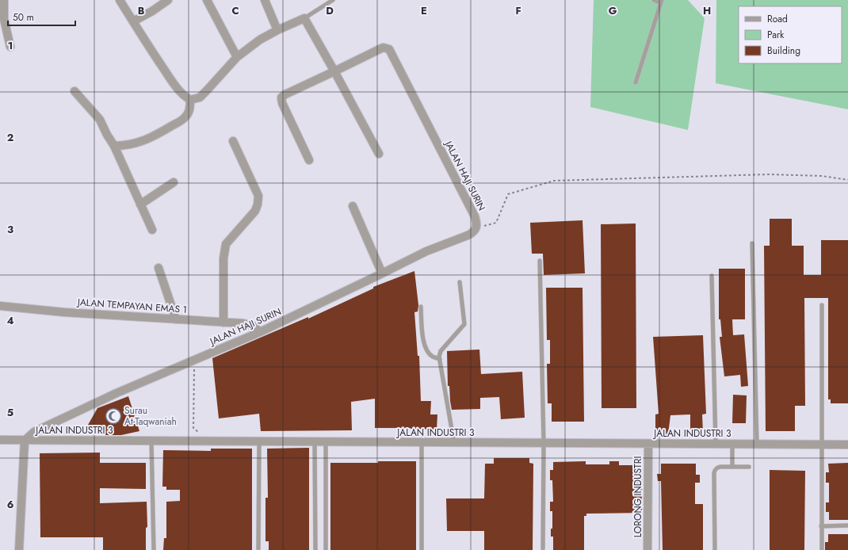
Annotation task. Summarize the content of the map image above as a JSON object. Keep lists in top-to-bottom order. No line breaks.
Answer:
{"streets":{"street":["JALAN HAJI SURIN","JALAN TEMPAYAN EMAS 1","JALAN INDUSTRI 3","LORONG INDUSTRI"]},"crossings":[["JALAN HAJI SURIN","JALAN TEMPAYAN EMAS 1"],["JALAN HAJI SURIN","JALAN INDUSTRI 3"],["JALAN INDUSTRI 3","LORONG INDUSTRI"]],"places":{"mosque":["Surau At-Taqwaniah"]},"legend":["Road","Park","Building"],"scale_bar":"50 m","grid":{"columns":["B","C","D","E","F","G","H"],"rows":["1","2","3","4","5","6"]}}
